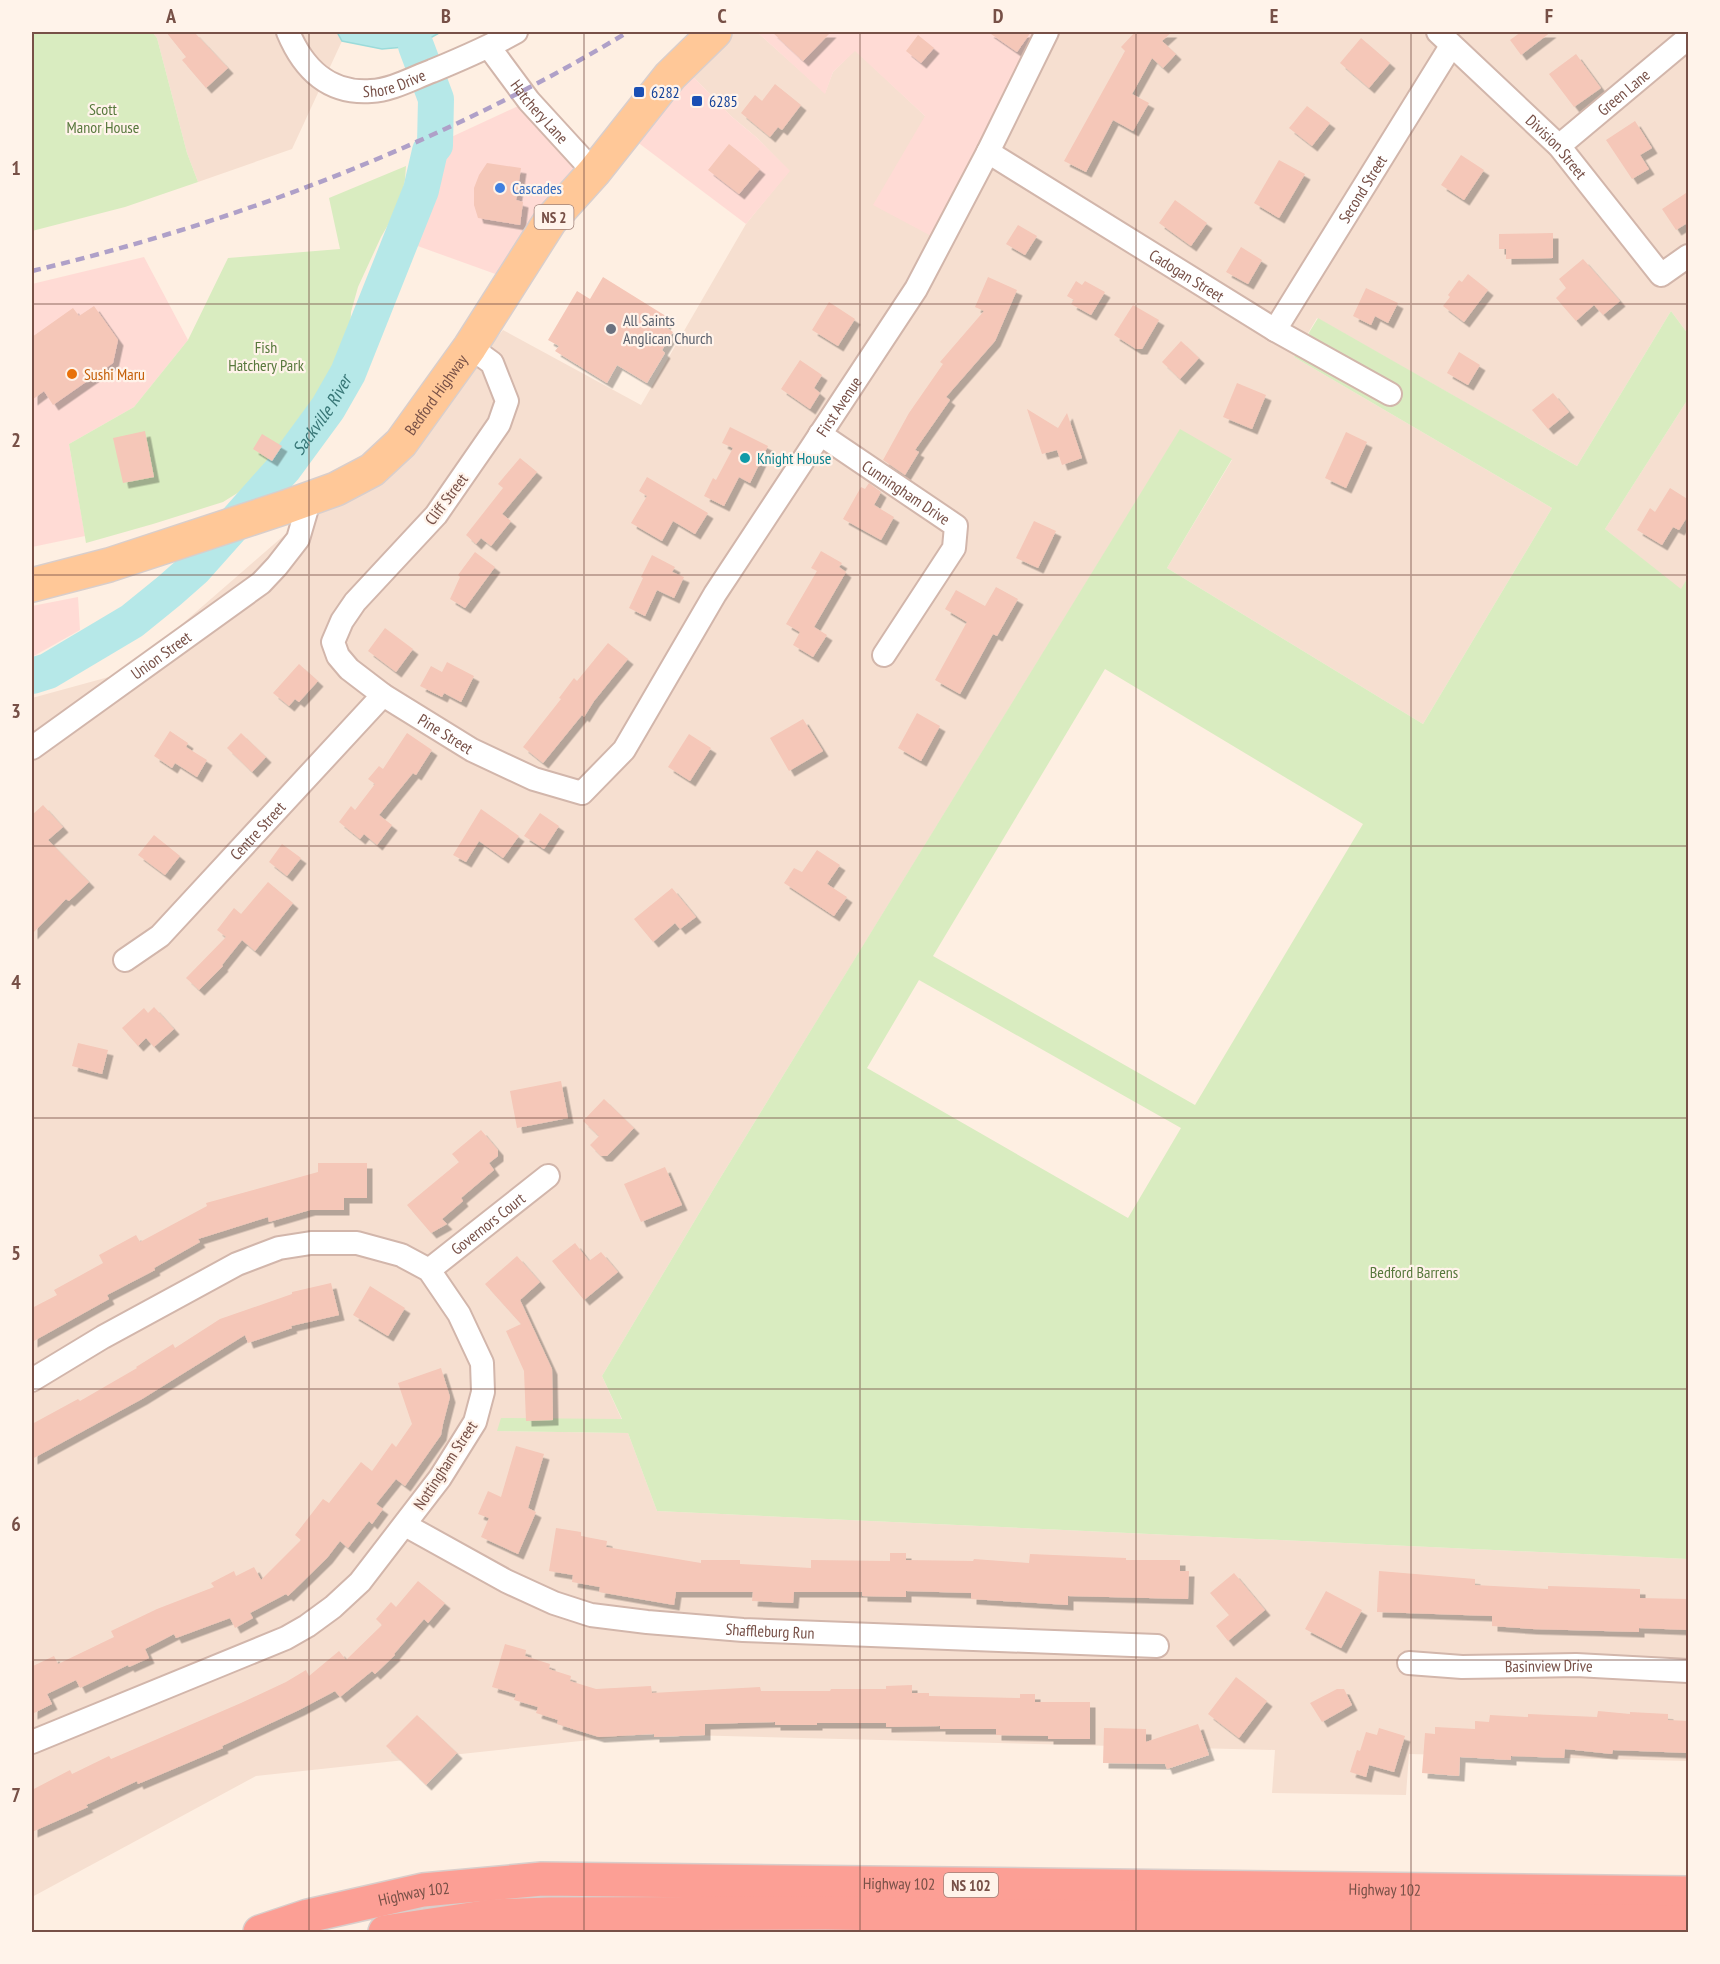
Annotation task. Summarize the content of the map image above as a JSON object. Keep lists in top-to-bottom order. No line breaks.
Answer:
{"streets":{"highway":["Highway 102","NS 102"],"main road":["NS 2","Bedford Highway"],"street":["Shore Drive","Green Lane","Hatchery Lane","Division Street","Second Street","Cadogan Street","First Avenue","Cunningham Drive","Cliff Street","Union Street","Pine Street","Centre Street","Governors Court","Nottingham Street","Shaffleburg Run","Basinview Drive"]},"crossings":[["Shore Drive","Hatchery Lane"],["Green Lane","Division Street"],["Hatchery Lane","Bedford Highway"],["Division Street","Second Street"],["Second Street","Cadogan Street"],["Cadogan Street","First Avenue"],["Bedford Highway","Cliff Street"],["Bedford Highway","Union Street"],["First Avenue","Cunningham Drive"],["First Avenue","Pine Street"],["Cliff Street","Pine Street"],["Pine Street","Centre Street"],["Governors Court","Nottingham Street"],["Nottingham Street","Shaffleburg Run"]],"water":["Sackville River"],"parks":["Scott Manor House","Fish Hatchery Park","Bedford Barrens"],"places":{"transit":["6282","6285"],"other":["Cascades","All Saints Anglican Church","Sushi Maru","Knight House"]},"grid":{"columns":["A","B","C","D","E","F"],"rows":["1","2","3","4","5","6","7"]}}
